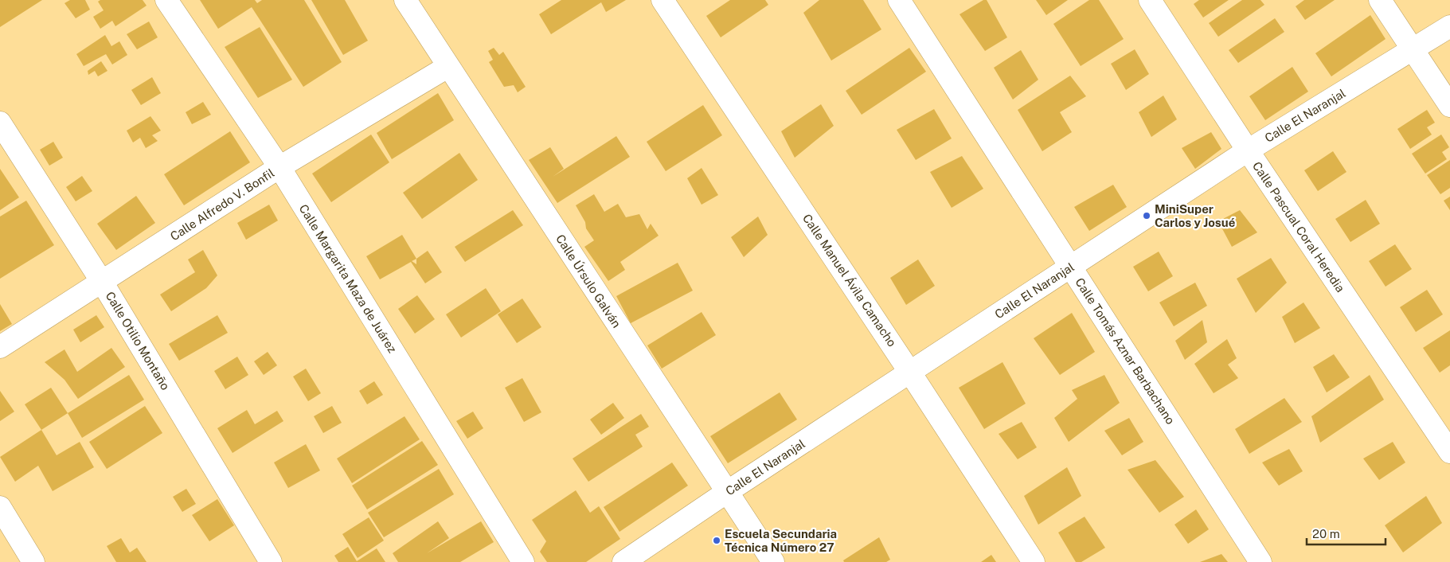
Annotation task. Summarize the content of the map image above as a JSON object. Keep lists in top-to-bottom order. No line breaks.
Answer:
{"streets":{"street":["Calle El Naranjal","Calle Alfredo V. Bonfil","Calle Pascual Coral Heredia","Calle Margarita Maza de Juárez","Calle Manuel Ávila Camacho","Calle Úrsulo Galván","Calle Otilio Montaño","Calle Tomás Aznar Barbachano"]},"crossings":[["Calle El Naranjal","Calle Pascual Coral Heredia"],["Calle El Naranjal","Calle Manuel Ávila Camacho"],["Calle El Naranjal","Calle Úrsulo Galván"],["Calle El Naranjal","Calle Tomás Aznar Barbachano"],["Calle Alfredo V. Bonfil","Calle Margarita Maza de Juárez"],["Calle Alfredo V. Bonfil","Calle Úrsulo Galván"],["Calle Alfredo V. Bonfil","Calle Otilio Montaño"]],"places":["MiniSuper Carlos y Josué","Escuela Secundaria Técnica Número 27"],"scale_bar":"20 m"}
